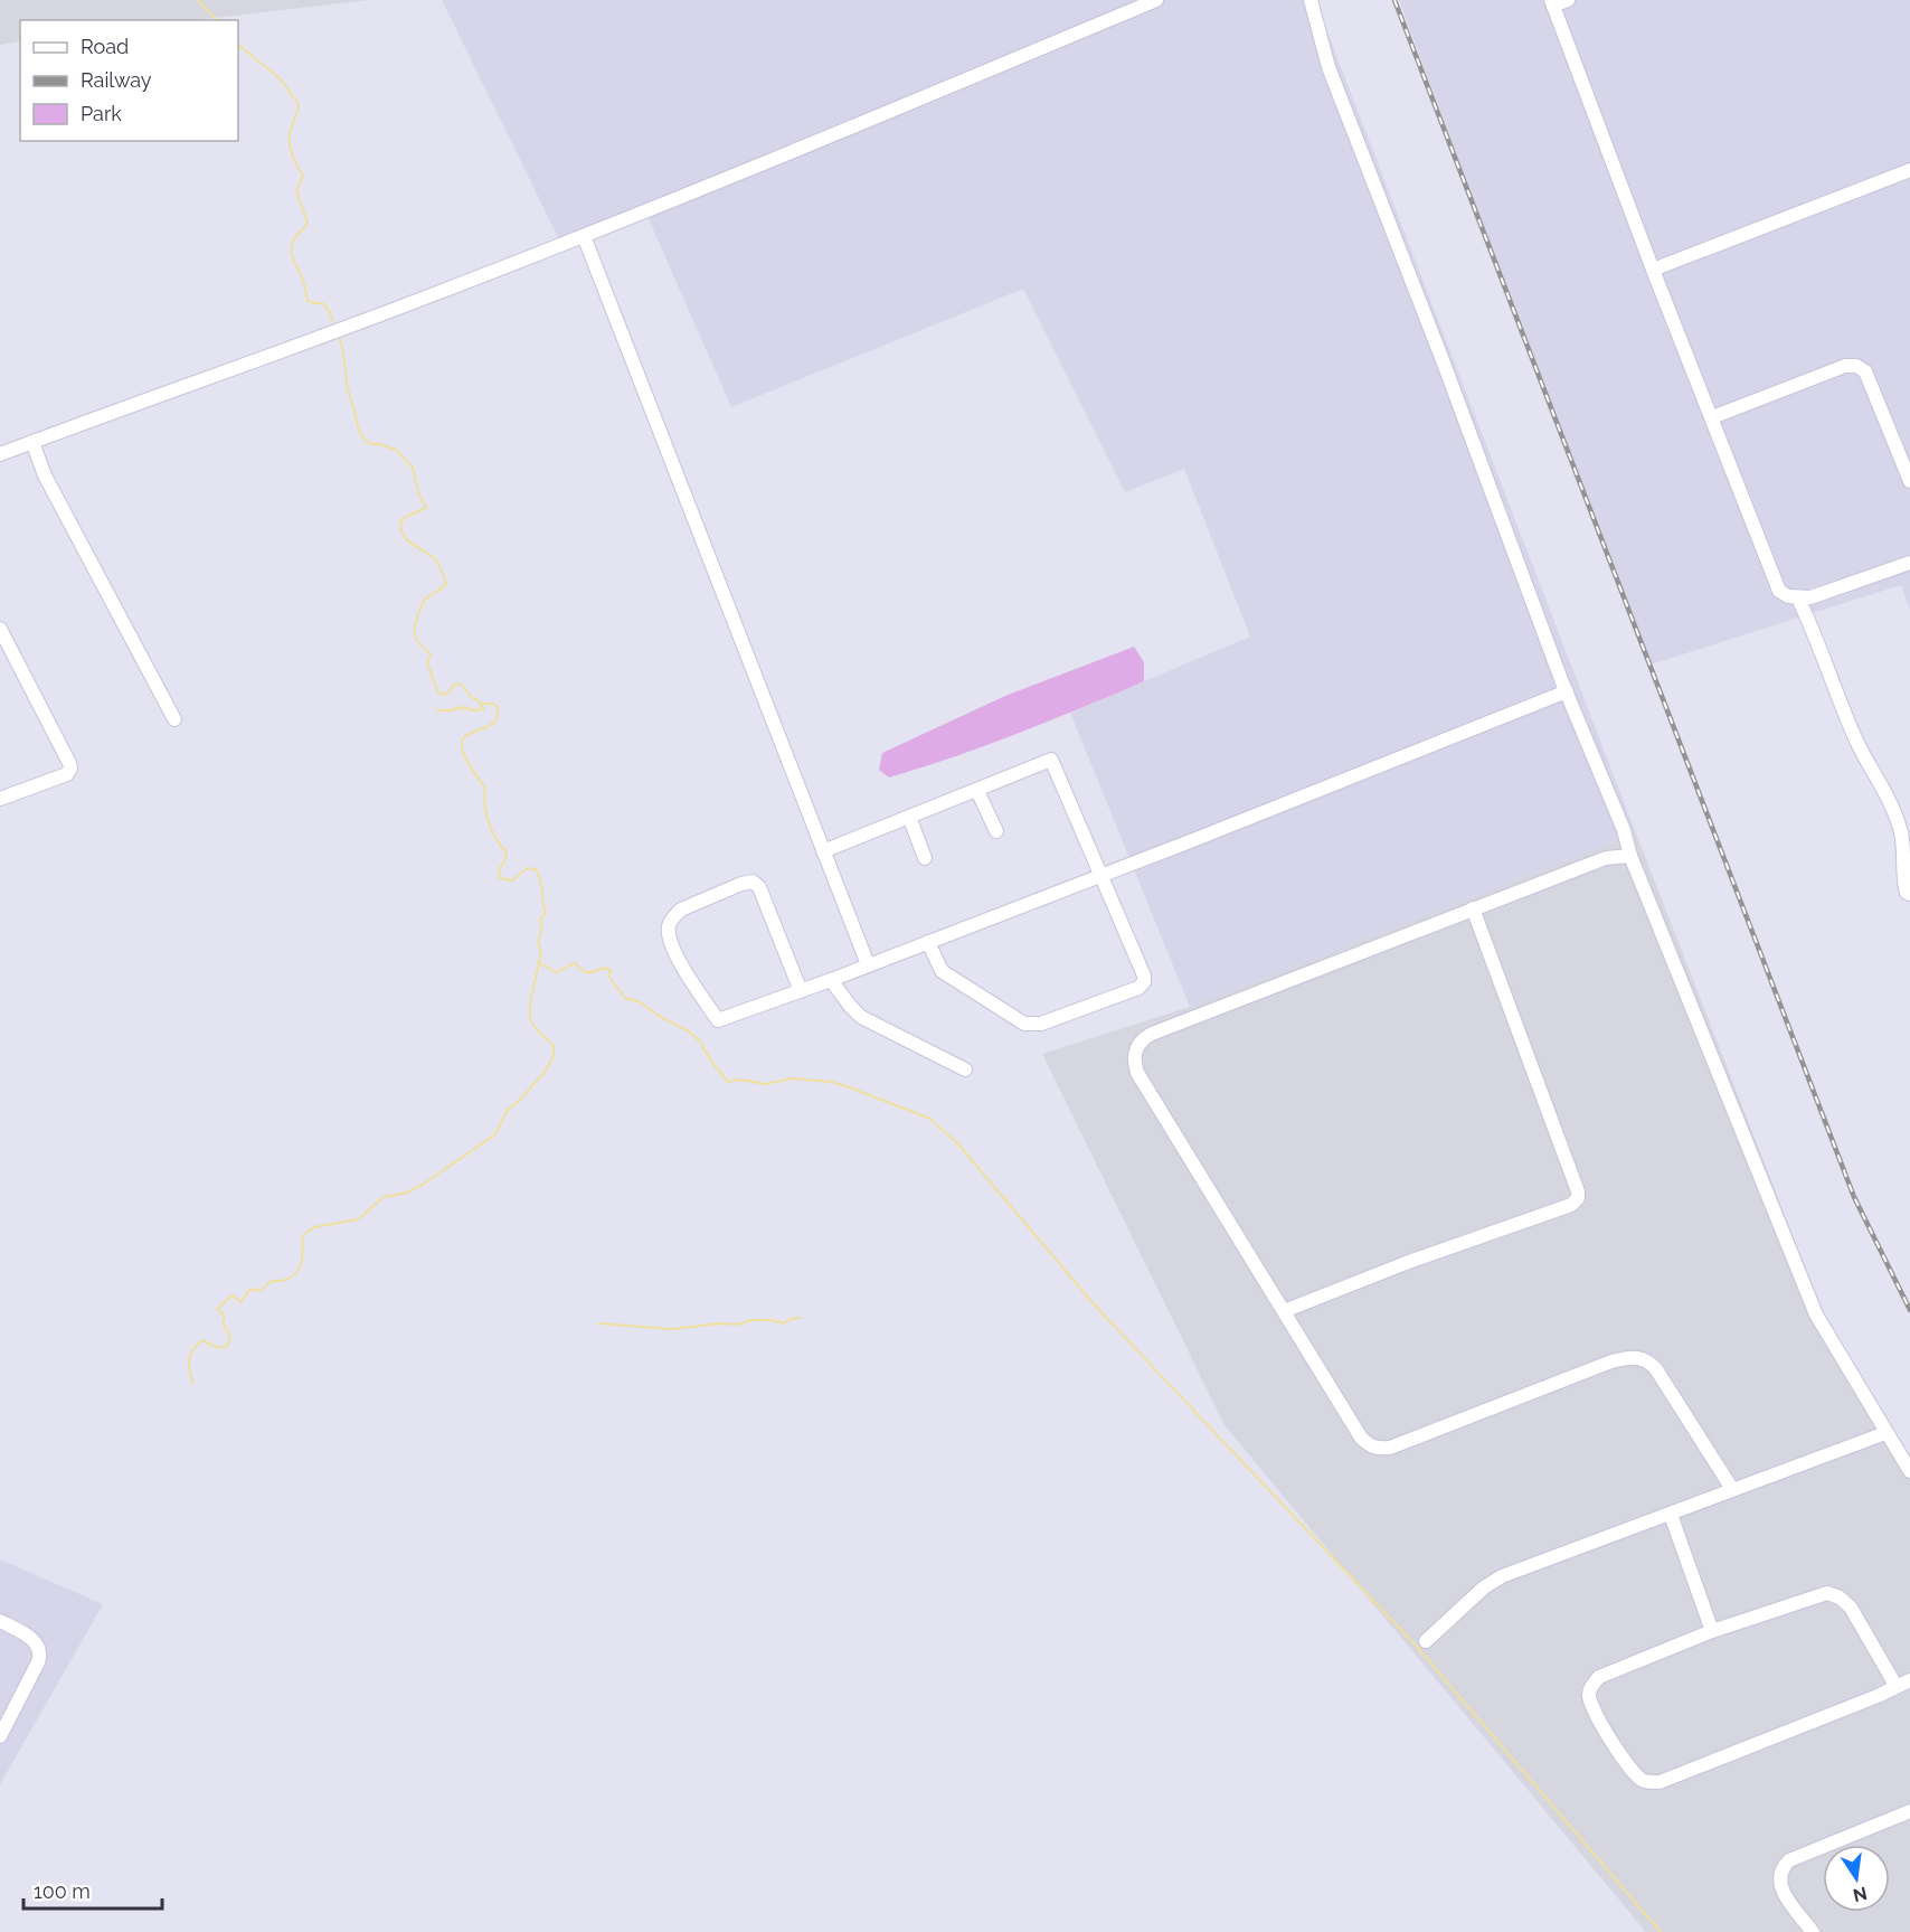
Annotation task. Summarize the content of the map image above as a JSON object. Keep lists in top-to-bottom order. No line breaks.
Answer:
{"legend":["Road","Railway","Park"],"scale_bar":"100 m","north":"bottom"}
